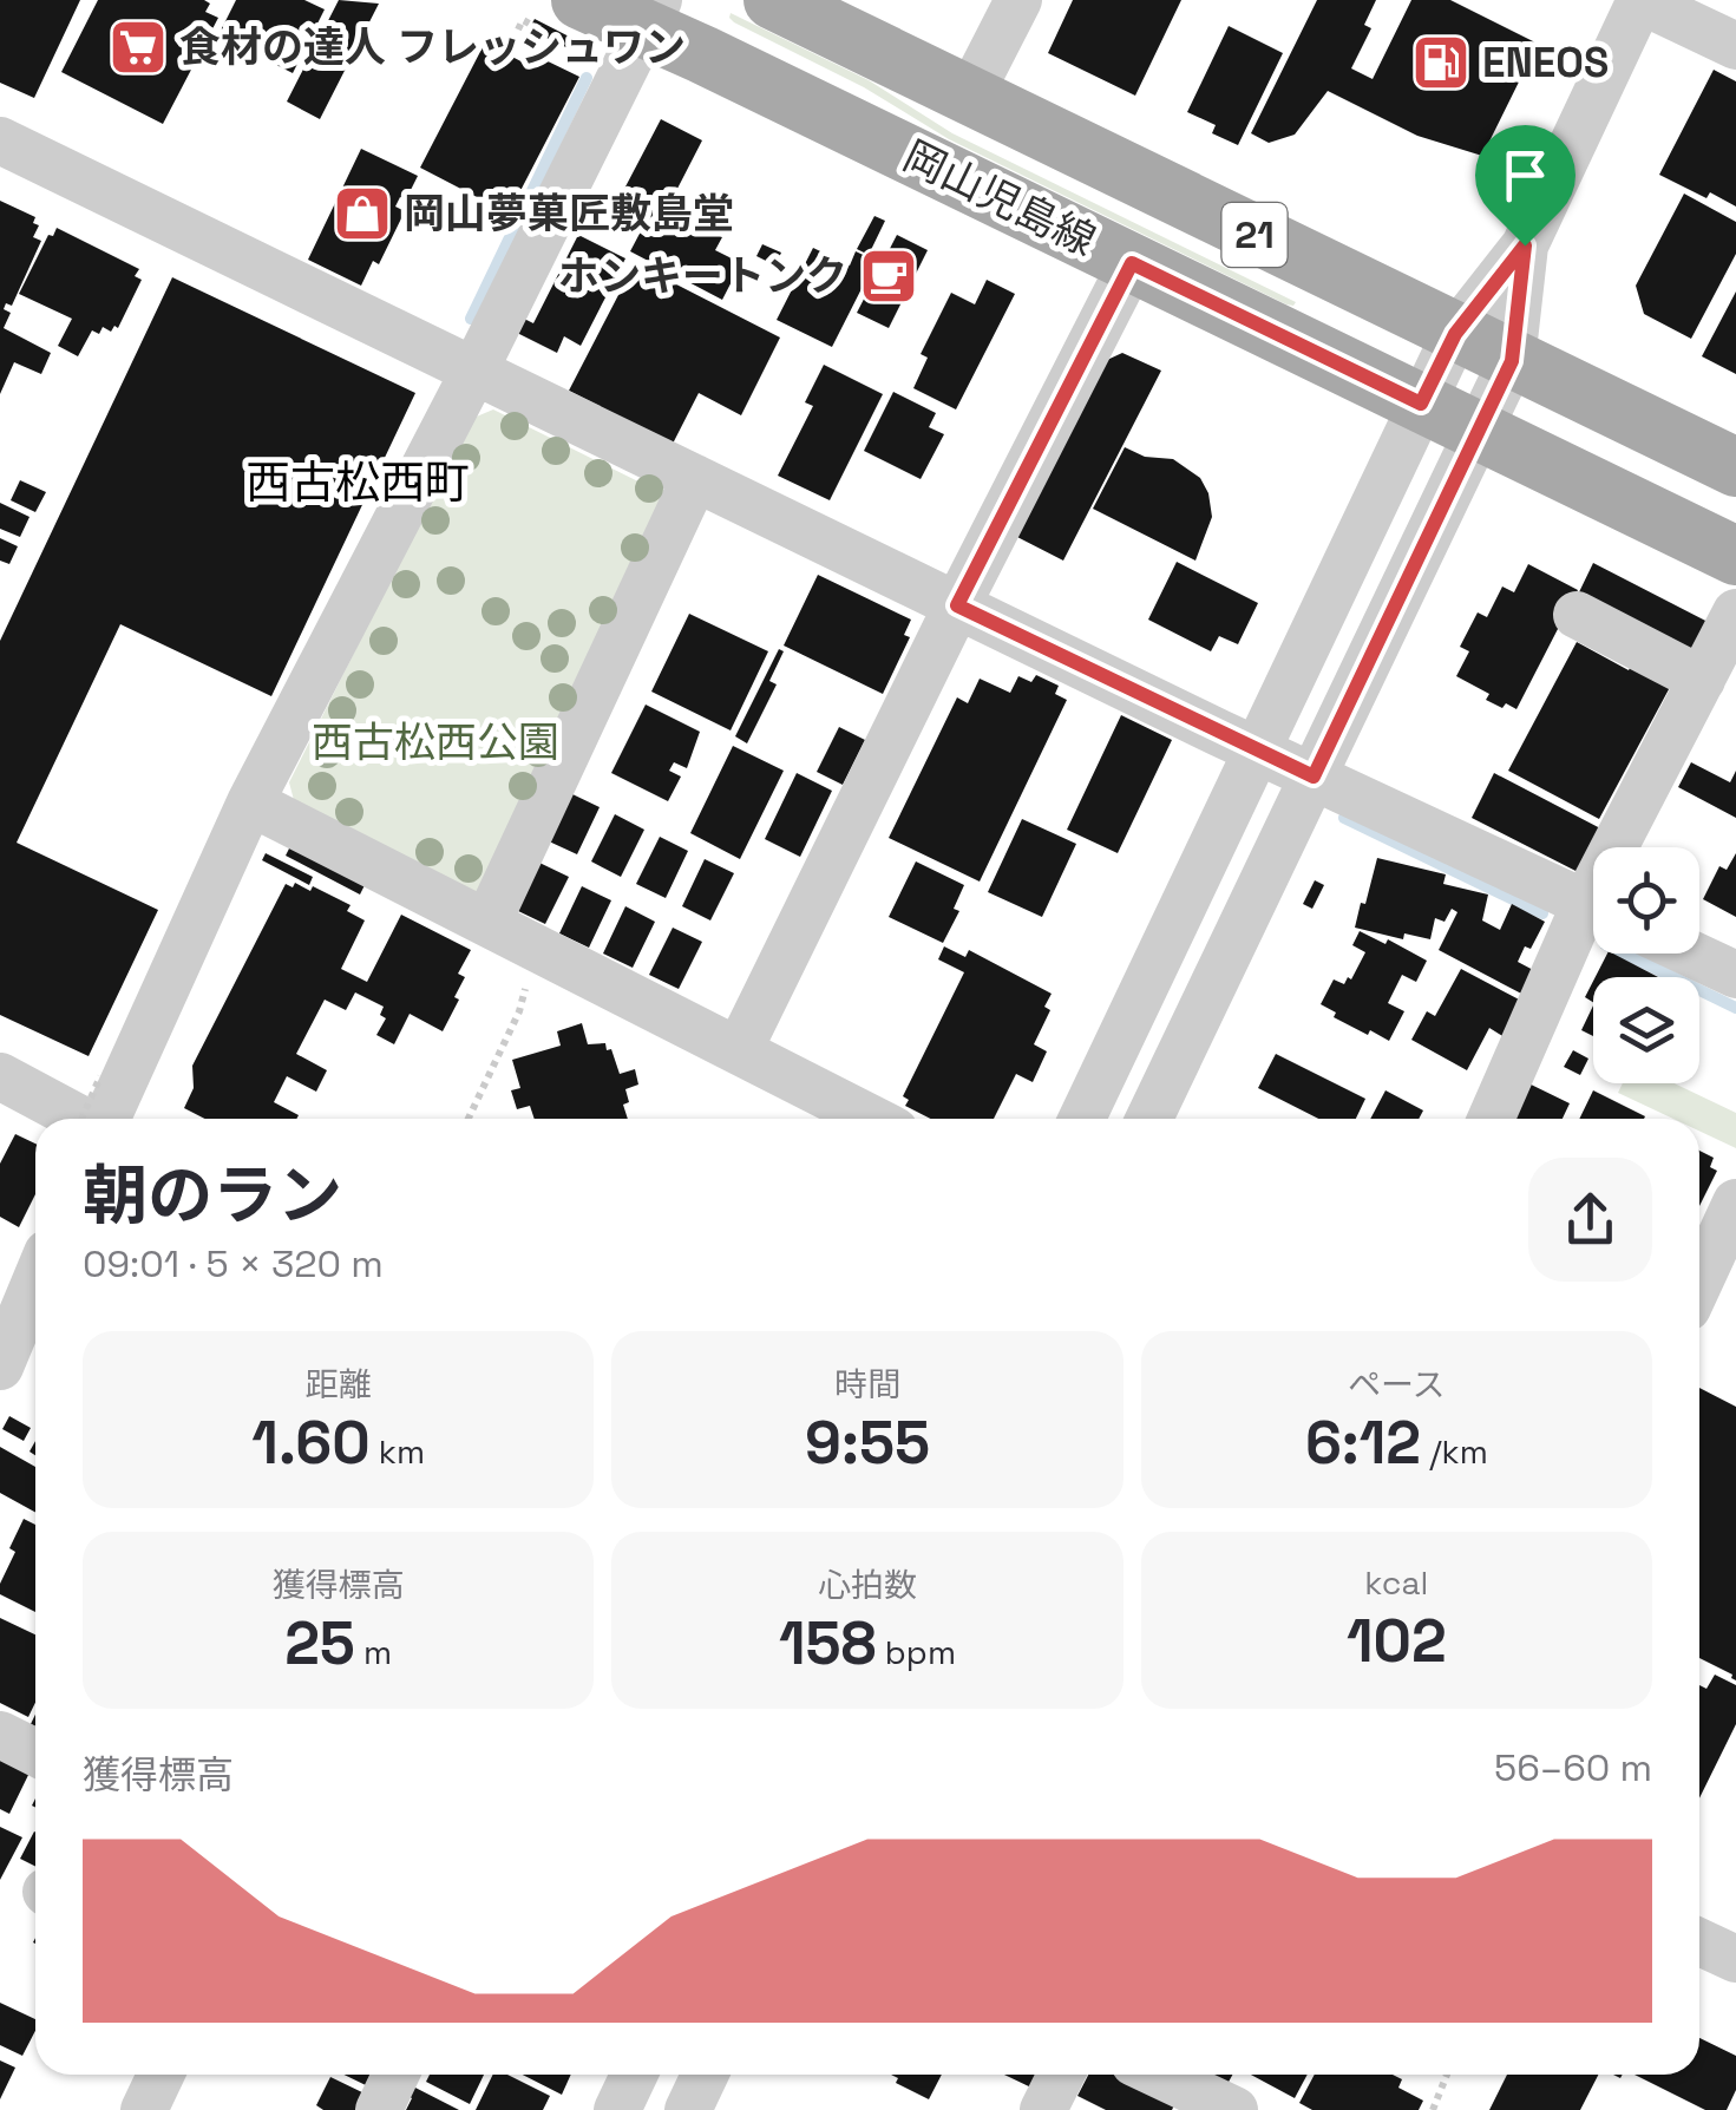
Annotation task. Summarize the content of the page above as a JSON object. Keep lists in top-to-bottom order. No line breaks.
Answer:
{"streets":{"main road":["岡山児島線","21"]},"districts":["西古松西町"],"parks":["西古松西公園"],"places":{"supermarket":["食材の達人 フレッシュワン"],"fuel station":["ENEOS"],"shop":["岡山夢菓匠敷島堂"],"cafe":["ホンキートンク"]},"page":{"heading":["朝のラン","09:01 · 5 × 320 m"],"stats":[["距離","1.60 km"],["時間","9:55"],["ペース","6:12 /km"],["獲得標高","25 m"],["心拍数","158 bpm"],["kcal","102"]],"chart":["獲得標高","56–60 m"]}}
